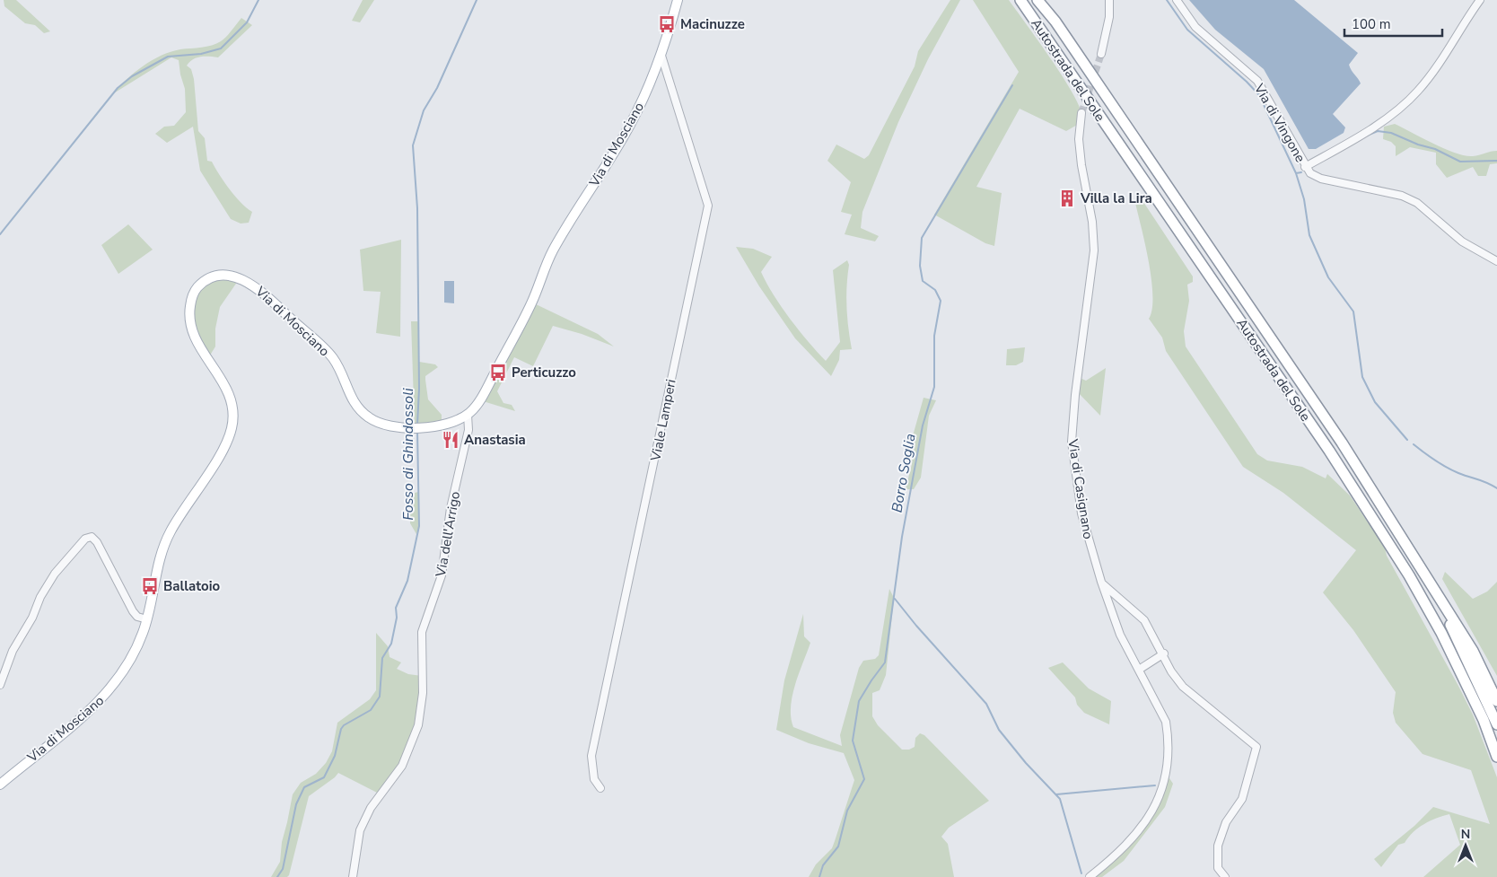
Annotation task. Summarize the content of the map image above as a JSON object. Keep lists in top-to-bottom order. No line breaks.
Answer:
{"streets":{"highway":["Autostrada del Sole"],"main road":["Via di Mosciano"],"street":["Via di Vingone","Viale Lamperi","Via di Casignano","Via dell'Arrigo"]},"crossings":[["Via di Mosciano","Viale Lamperi"],["Via di Mosciano","Via dell'Arrigo"]],"water":["Fosso di Ghindossoli","Borro Soglia"],"places":{"bus stop":["Macinuzze","Perticuzzo","Ballatoio"],"building":["Villa la Lira"],"restaurant":["Anastasia"]},"scale_bar":"100 m","north":"top"}
